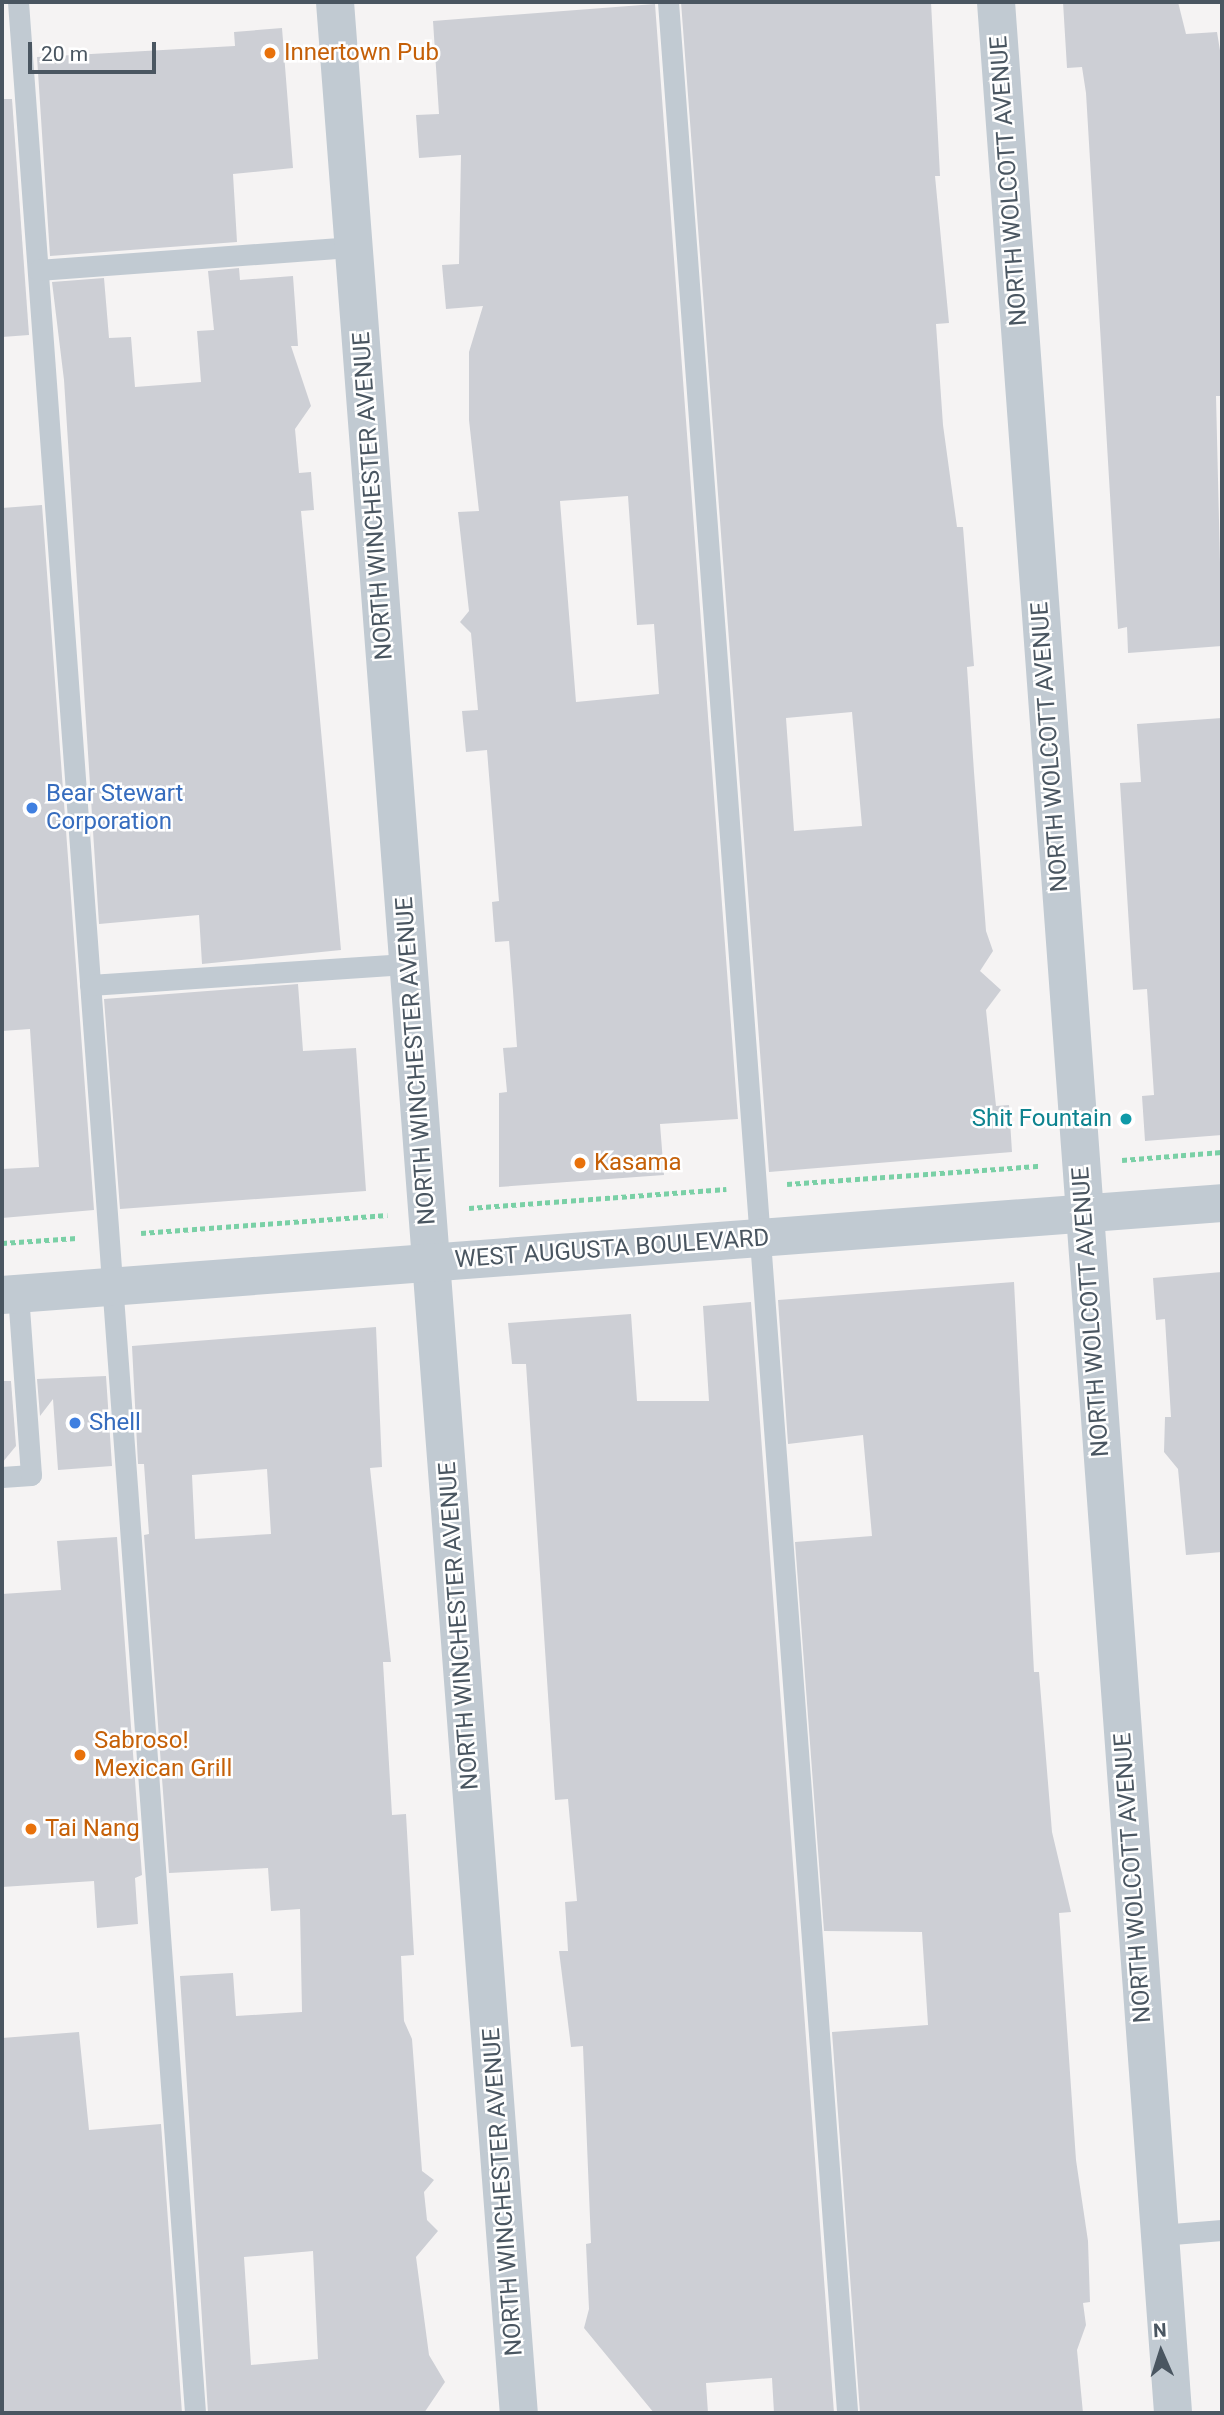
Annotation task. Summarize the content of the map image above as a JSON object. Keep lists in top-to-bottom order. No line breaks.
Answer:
{"streets":{"street":["NORTH WOLCOTT AVENUE","NORTH WINCHESTER AVENUE","WEST AUGUSTA BOULEVARD"]},"crossings":[["NORTH WOLCOTT AVENUE","WEST AUGUSTA BOULEVARD"],["NORTH WINCHESTER AVENUE","WEST AUGUSTA BOULEVARD"]],"places":["Innertown Pub","Bear Stewart Corporation","Shit Fountain","Kasama","Shell","Sabroso! Mexican Grill","Tai Nang"],"scale_bar":"20 m","north":"top"}
